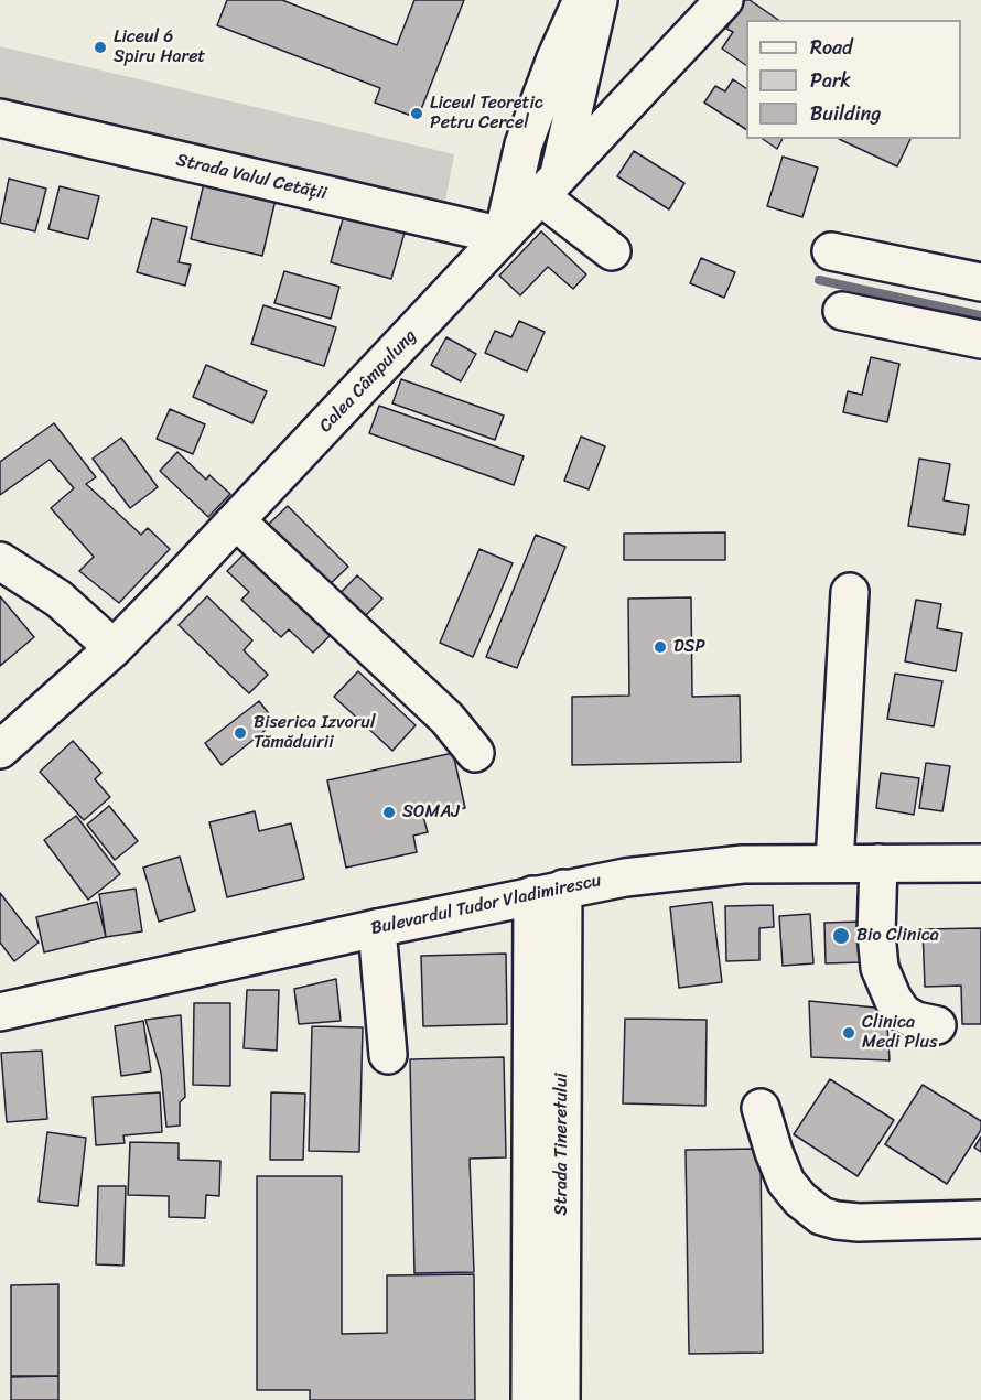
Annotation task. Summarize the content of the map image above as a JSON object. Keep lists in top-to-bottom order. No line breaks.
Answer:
{"streets":{"street":["Strada Valul Cetății","Calea Câmpulung","Bulevardul Tudor Vladimirescu","Strada Tineretului"]},"crossings":[["Strada Valul Cetății","Calea Câmpulung"],["Bulevardul Tudor Vladimirescu","Strada Tineretului"]],"places":["Liceul 6 Spiru Haret","Liceul Teoretic Petru Cercel","DSP","Biserica Izvorul Tămăduirii","SOMAJ","Bio Clinica","Clinica Medi Plus"],"legend":["Road","Park","Building"]}
